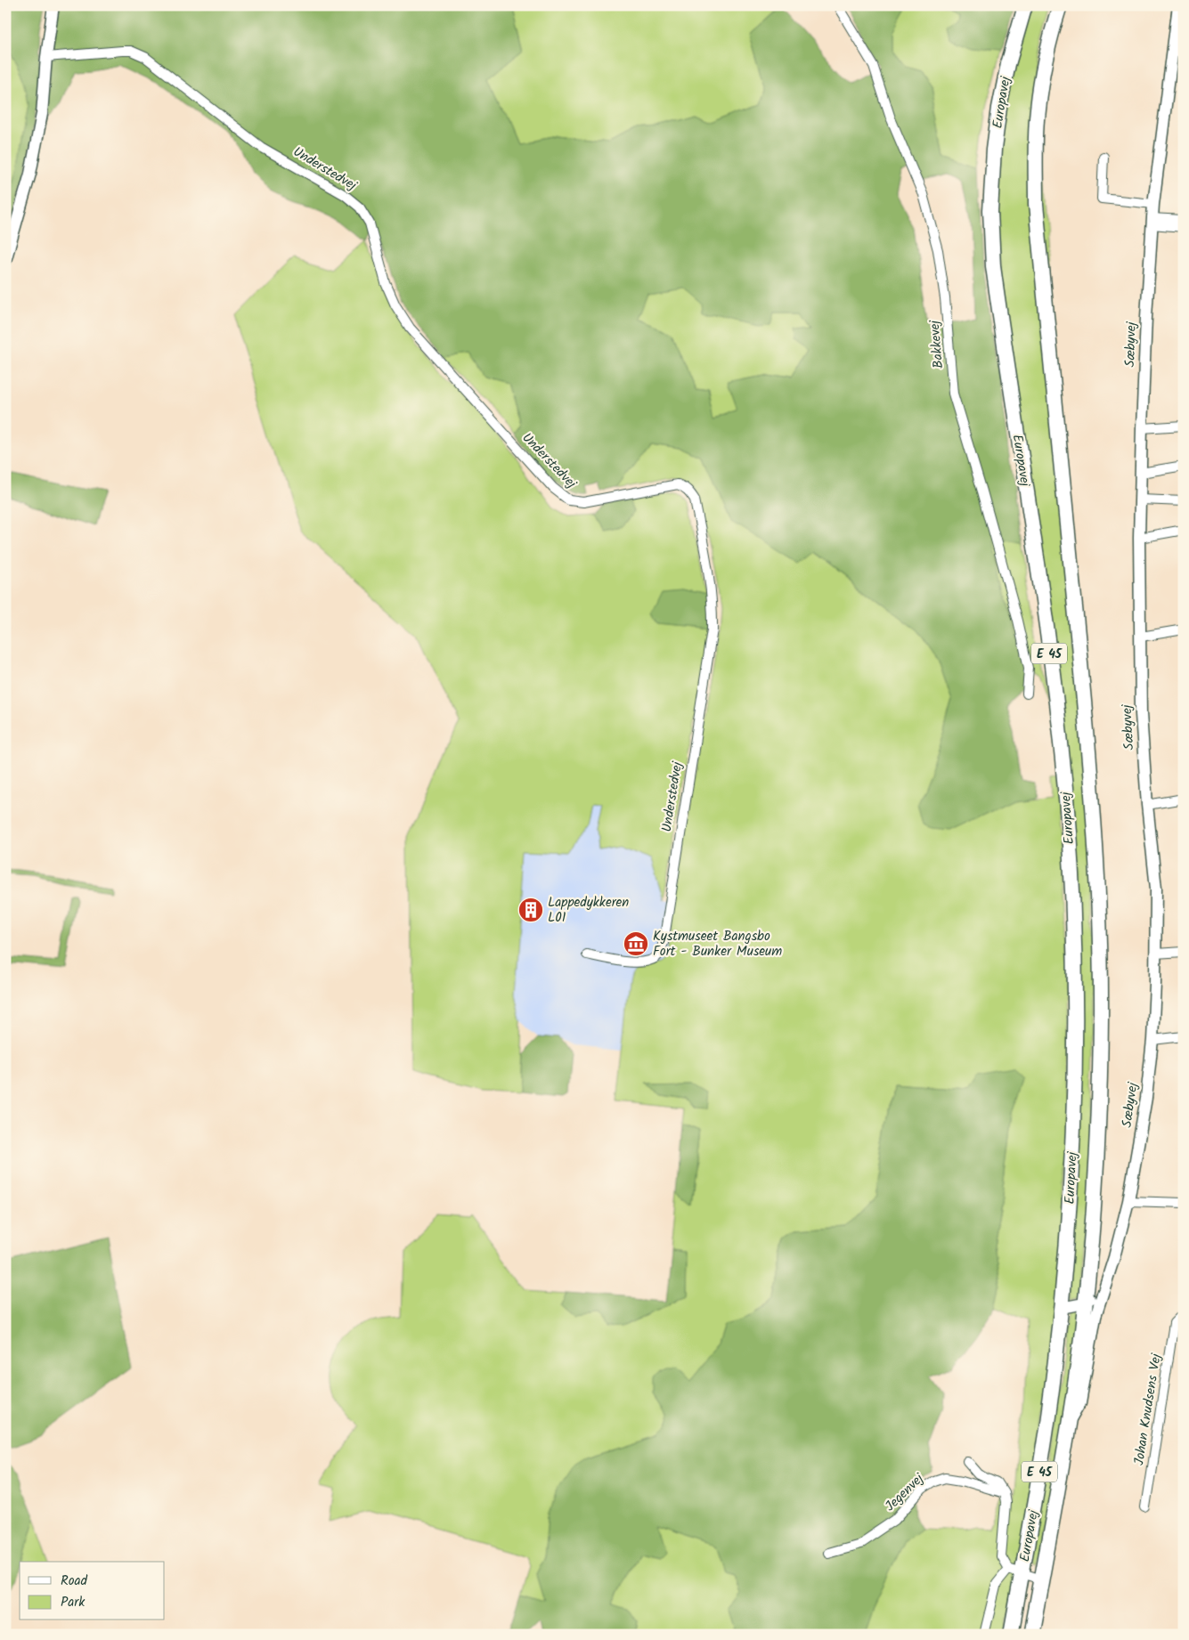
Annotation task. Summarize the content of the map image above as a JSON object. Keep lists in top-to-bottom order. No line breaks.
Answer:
{"streets":{"main road":["Europavej","E 45"],"street":["Understedvej","Bakkevej","Sæbyvej","Johan Knudsens Vej","Jegenvej"]},"crossings":[["Europavej","Sæbyvej"]],"places":{"building":["Lappedykkeren L01"],"museum":["Kystmuseet Bangsbo Fort - Bunker Museum"]},"legend":["Road","Park"]}
